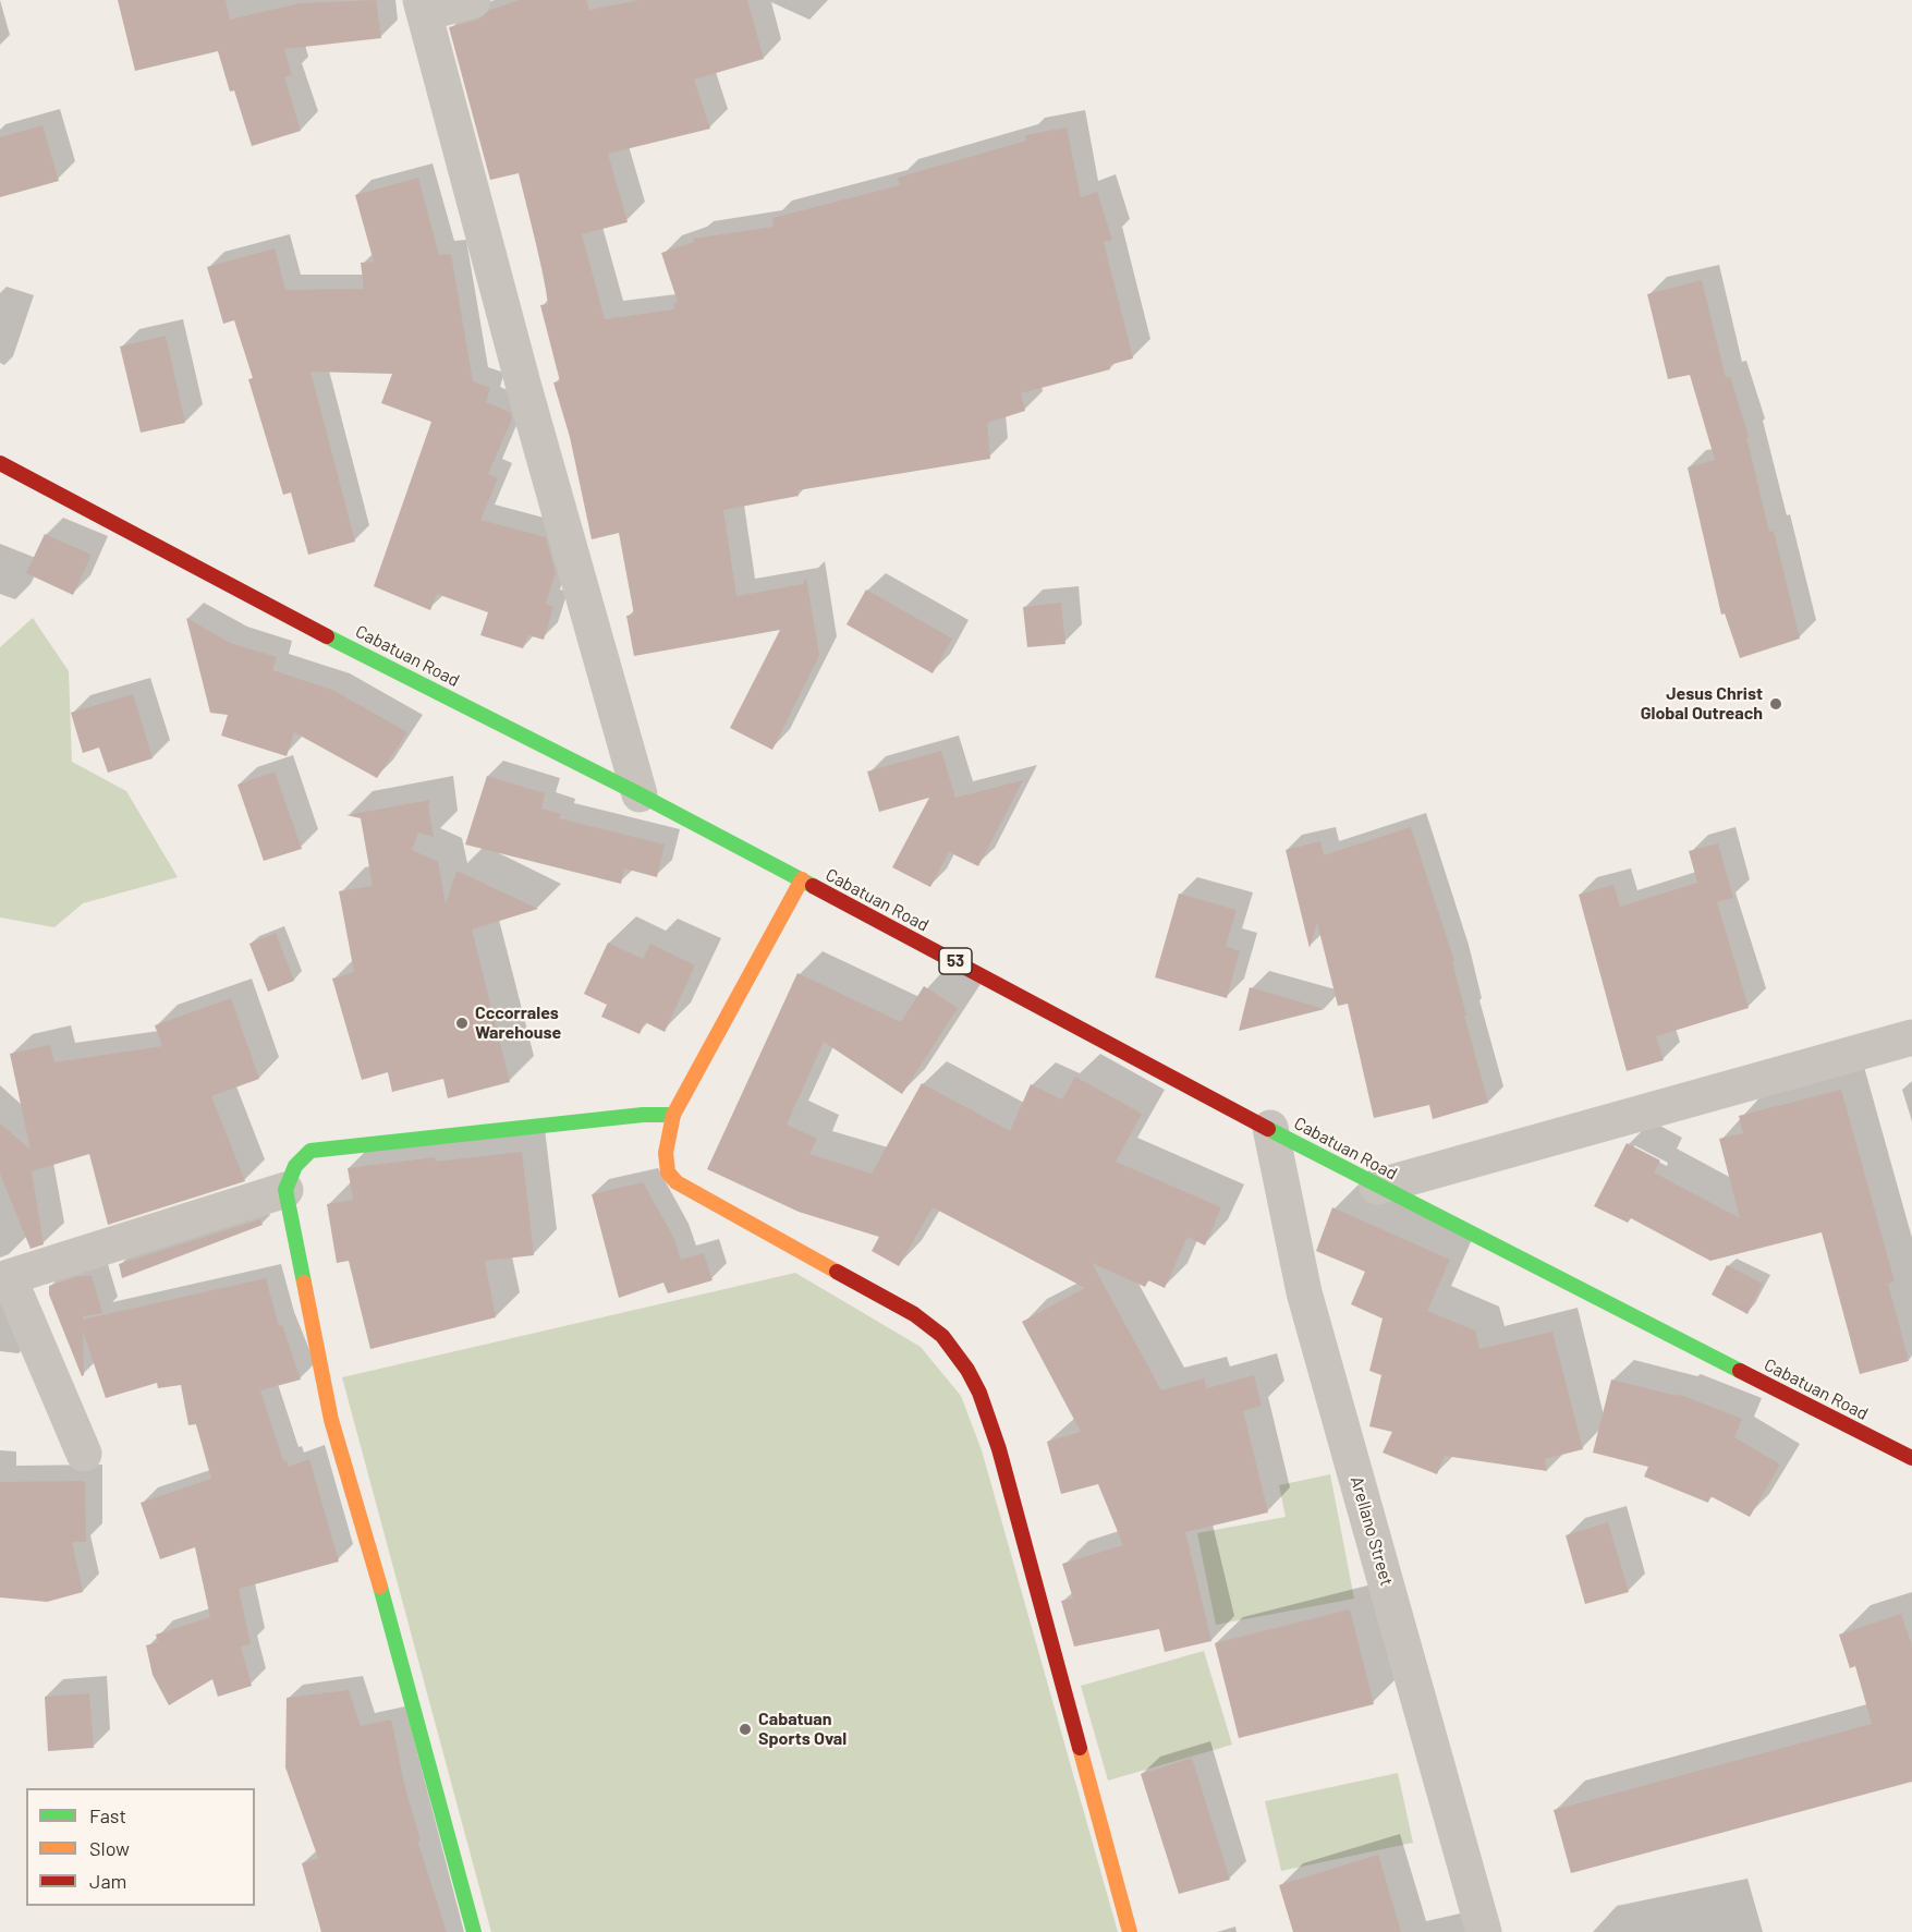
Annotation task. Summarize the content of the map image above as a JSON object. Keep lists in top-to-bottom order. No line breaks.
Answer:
{"streets":{"main road":["Cabatuan Road","53"],"street":["Arellano Street"]},"crossings":[["Cabatuan Road","Arellano Street"]],"places":["Jesus Christ Global Outreach","Cccorrales Warehouse","Cabatuan Sports Oval"],"legend":["Fast","Slow","Jam"]}
